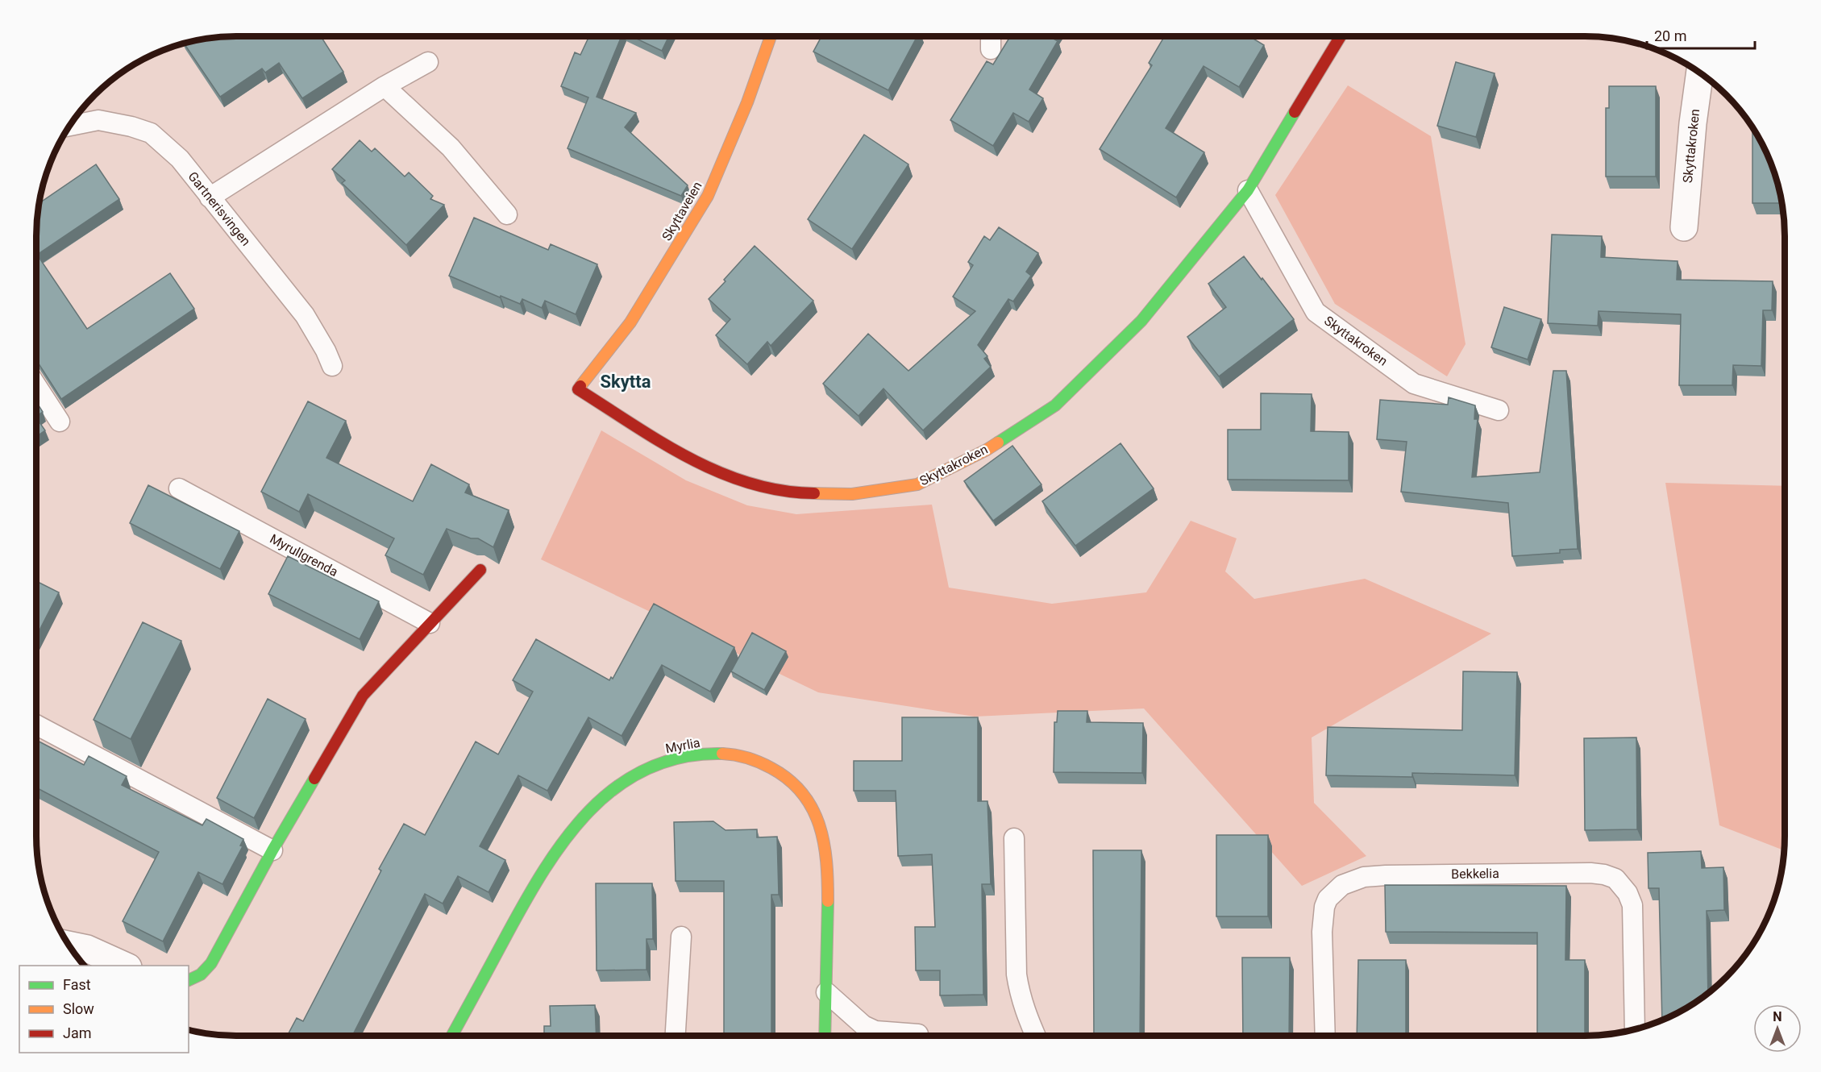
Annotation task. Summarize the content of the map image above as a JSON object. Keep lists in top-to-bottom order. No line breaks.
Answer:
{"streets":{"street":["Skyttakroken","Skyttaveien","Myrlia"],"lane":["Gartnerisvingen","Myrullgrenda","Bekkelia"]},"crossings":[["Skyttakroken","Skyttaveien"]],"districts":["Skytta"],"legend":["Fast","Slow","Jam"],"scale_bar":"20 m","north":"top"}
